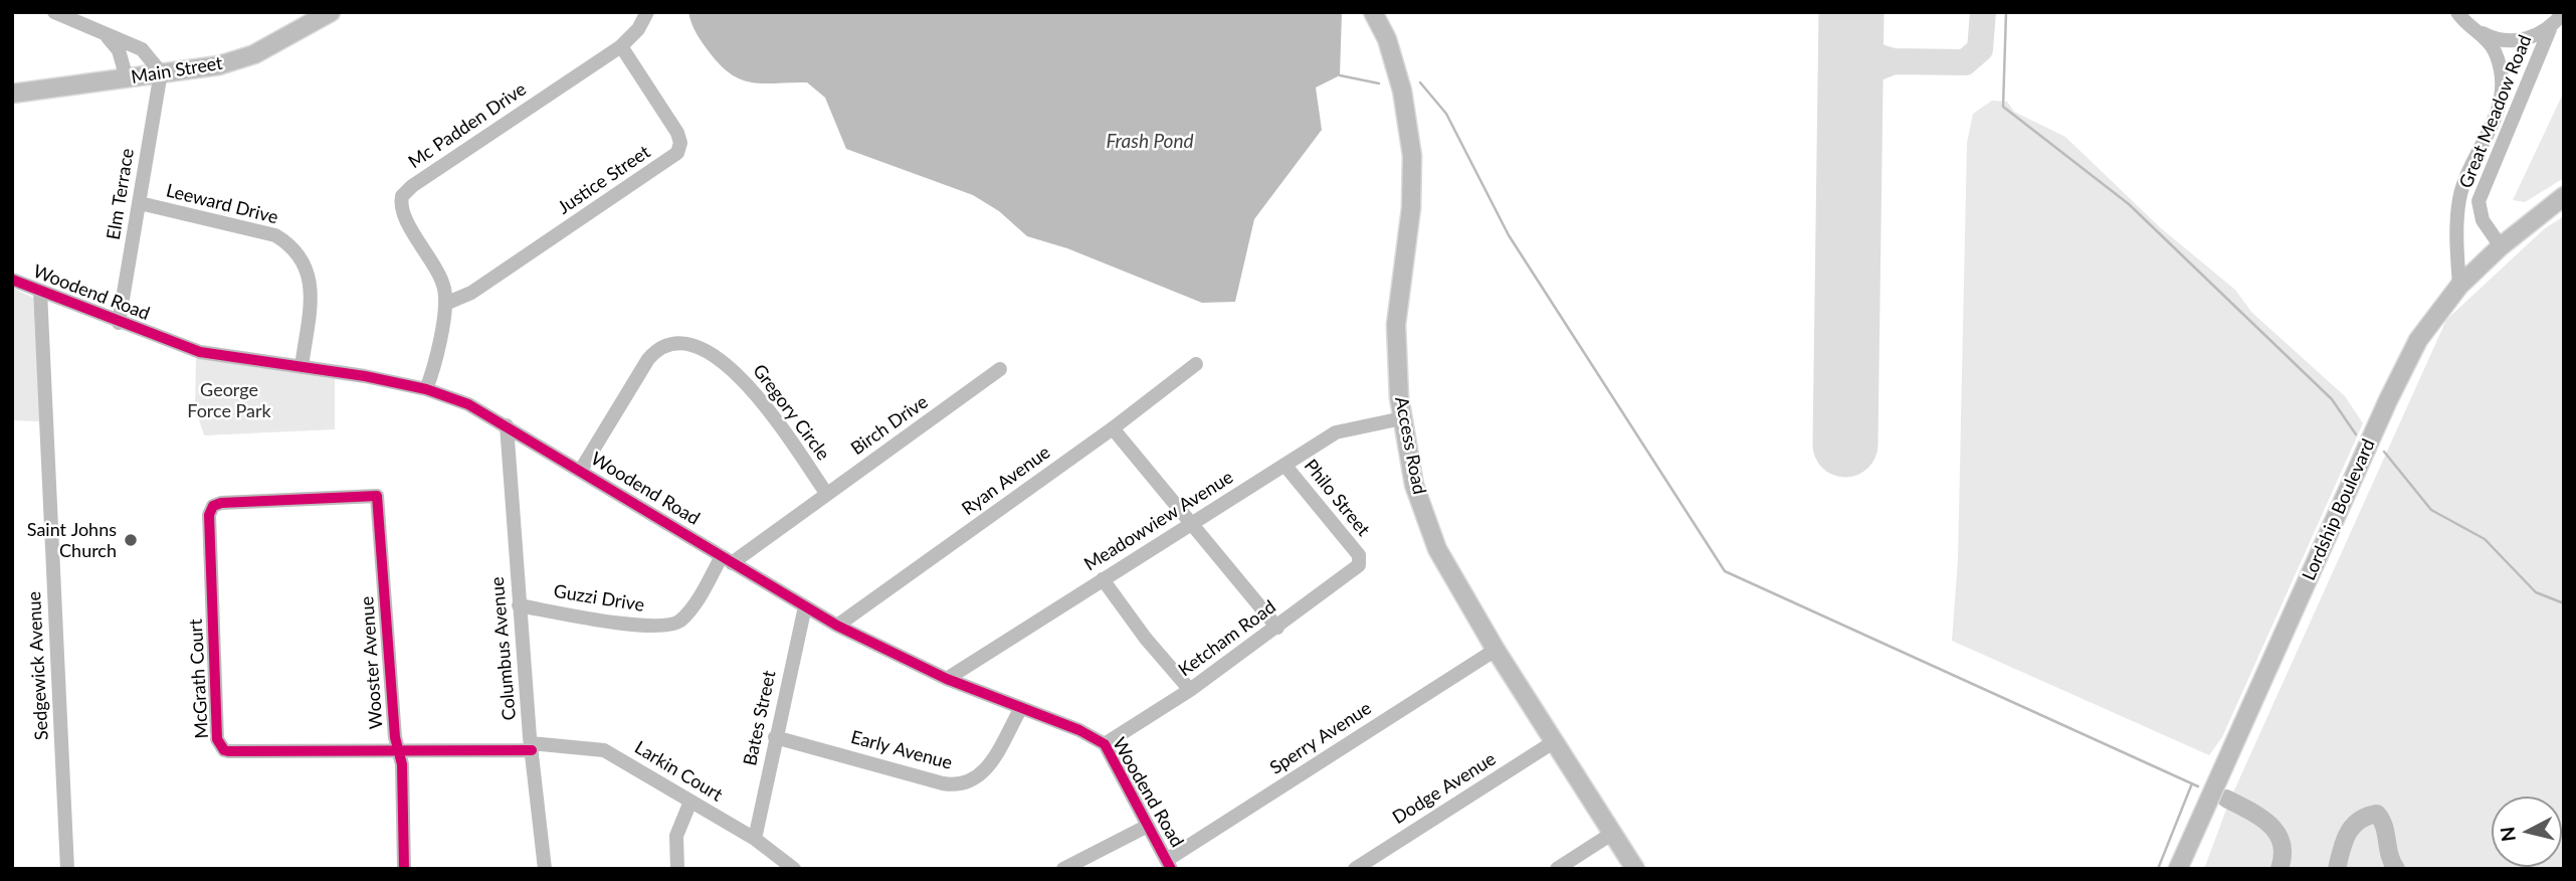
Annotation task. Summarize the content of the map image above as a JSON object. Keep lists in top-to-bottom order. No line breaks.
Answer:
{"streets":{"main road":["Main Street","Access Road","Lordship Boulevard"],"street":["Great Meadow Road","Mc Padden Drive","Justice Street","Elm Terrace","Leeward Drive","Woodend Road","Gregory Circle","Birch Drive","Ryan Avenue","Philo Street","Meadowview Avenue","Guzzi Drive","Ketcham Road","Columbus Avenue","Wooster Avenue","Sedgewick Avenue","McGrath Court","Bates Street","Sperry Avenue","Early Avenue","Larkin Court","Dodge Avenue"]},"crossings":[["Main Street","Elm Terrace"],["Great Meadow Road","Lordship Boulevard"],["Mc Padden Drive","Justice Street"],["Mc Padden Drive","Woodend Road"],["Elm Terrace","Leeward Drive"],["Elm Terrace","Woodend Road"],["Leeward Drive","Woodend Road"],["Woodend Road","Gregory Circle"],["Woodend Road","Birch Drive"],["Woodend Road","Ryan Avenue"],["Woodend Road","Meadowview Avenue"],["Woodend Road","Guzzi Drive"],["Woodend Road","Ketcham Road"],["Woodend Road","Columbus Avenue"],["Woodend Road","Sedgewick Avenue"],["Woodend Road","Bates Street"],["Woodend Road","Sperry Avenue"],["Woodend Road","Early Avenue"],["Gregory Circle","Birch Drive"],["Birch Drive","Guzzi Drive"],["Access Road","Meadowview Avenue"],["Access Road","Sperry Avenue"],["Access Road","Dodge Avenue"],["Philo Street","Meadowview Avenue"],["Philo Street","Ketcham Road"],["Guzzi Drive","Columbus Avenue"],["Columbus Avenue","McGrath Court"],["Columbus Avenue","Larkin Court"],["Wooster Avenue","McGrath Court"],["McGrath Court","Larkin Court"],["Bates Street","Early Avenue"],["Bates Street","Larkin Court"]],"water":["Frash Pond"],"parks":["George Force Park"],"places":["Saint Johns Church"],"north":"left"}
